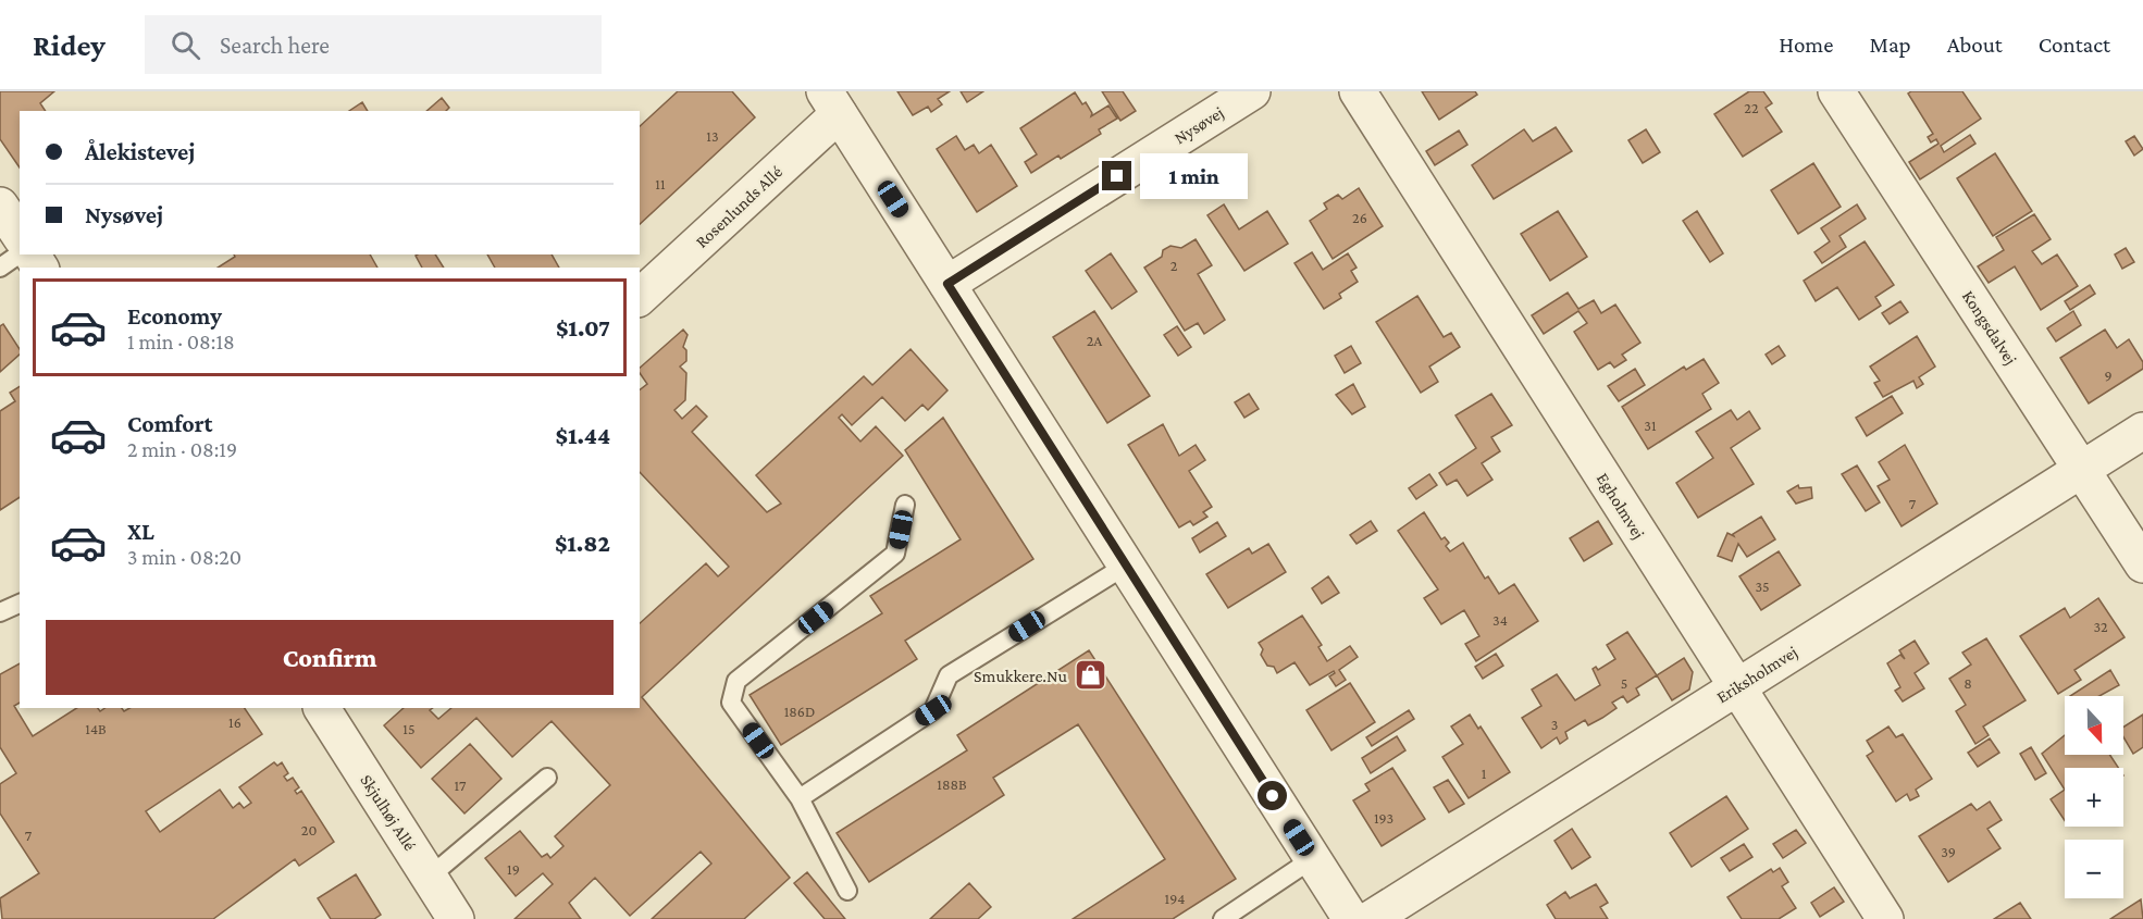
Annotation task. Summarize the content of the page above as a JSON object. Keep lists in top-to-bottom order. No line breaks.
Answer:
{"streets":{"street":["Nysøvej","Rosenlunds Allé","Kongsdalvej","Egholmvej","Eriksholmvej","Skjulhøj Allé"]},"crossings":[["Kongsdalvej","Eriksholmvej"],["Egholmvej","Eriksholmvej"]],"places":{"shop":["Smukkere.Nu"]},"house_numbers":["22","13","11","26","2","2A","9","31","7","35","34","32","5","8","186D","16","3","14B","15","1","188B","17","193","20","7","39","19","194"],"north":"bottom","page":{"header":"Ridey","search":"Search here","nav":["Home","Map","About","Contact"],"banner":["Ålekistevej","Nysøvej"],"bubble":"1 min","list":[{"name":"Economy","note":"1 min · 08:18","value":"$1.07"},{"name":"Comfort","note":"2 min · 08:19","value":"$1.44"},{"name":"XL","note":"3 min · 08:20","value":"$1.82"}],"buttons":"Confirm","map_buttons":["+","−"]}}
